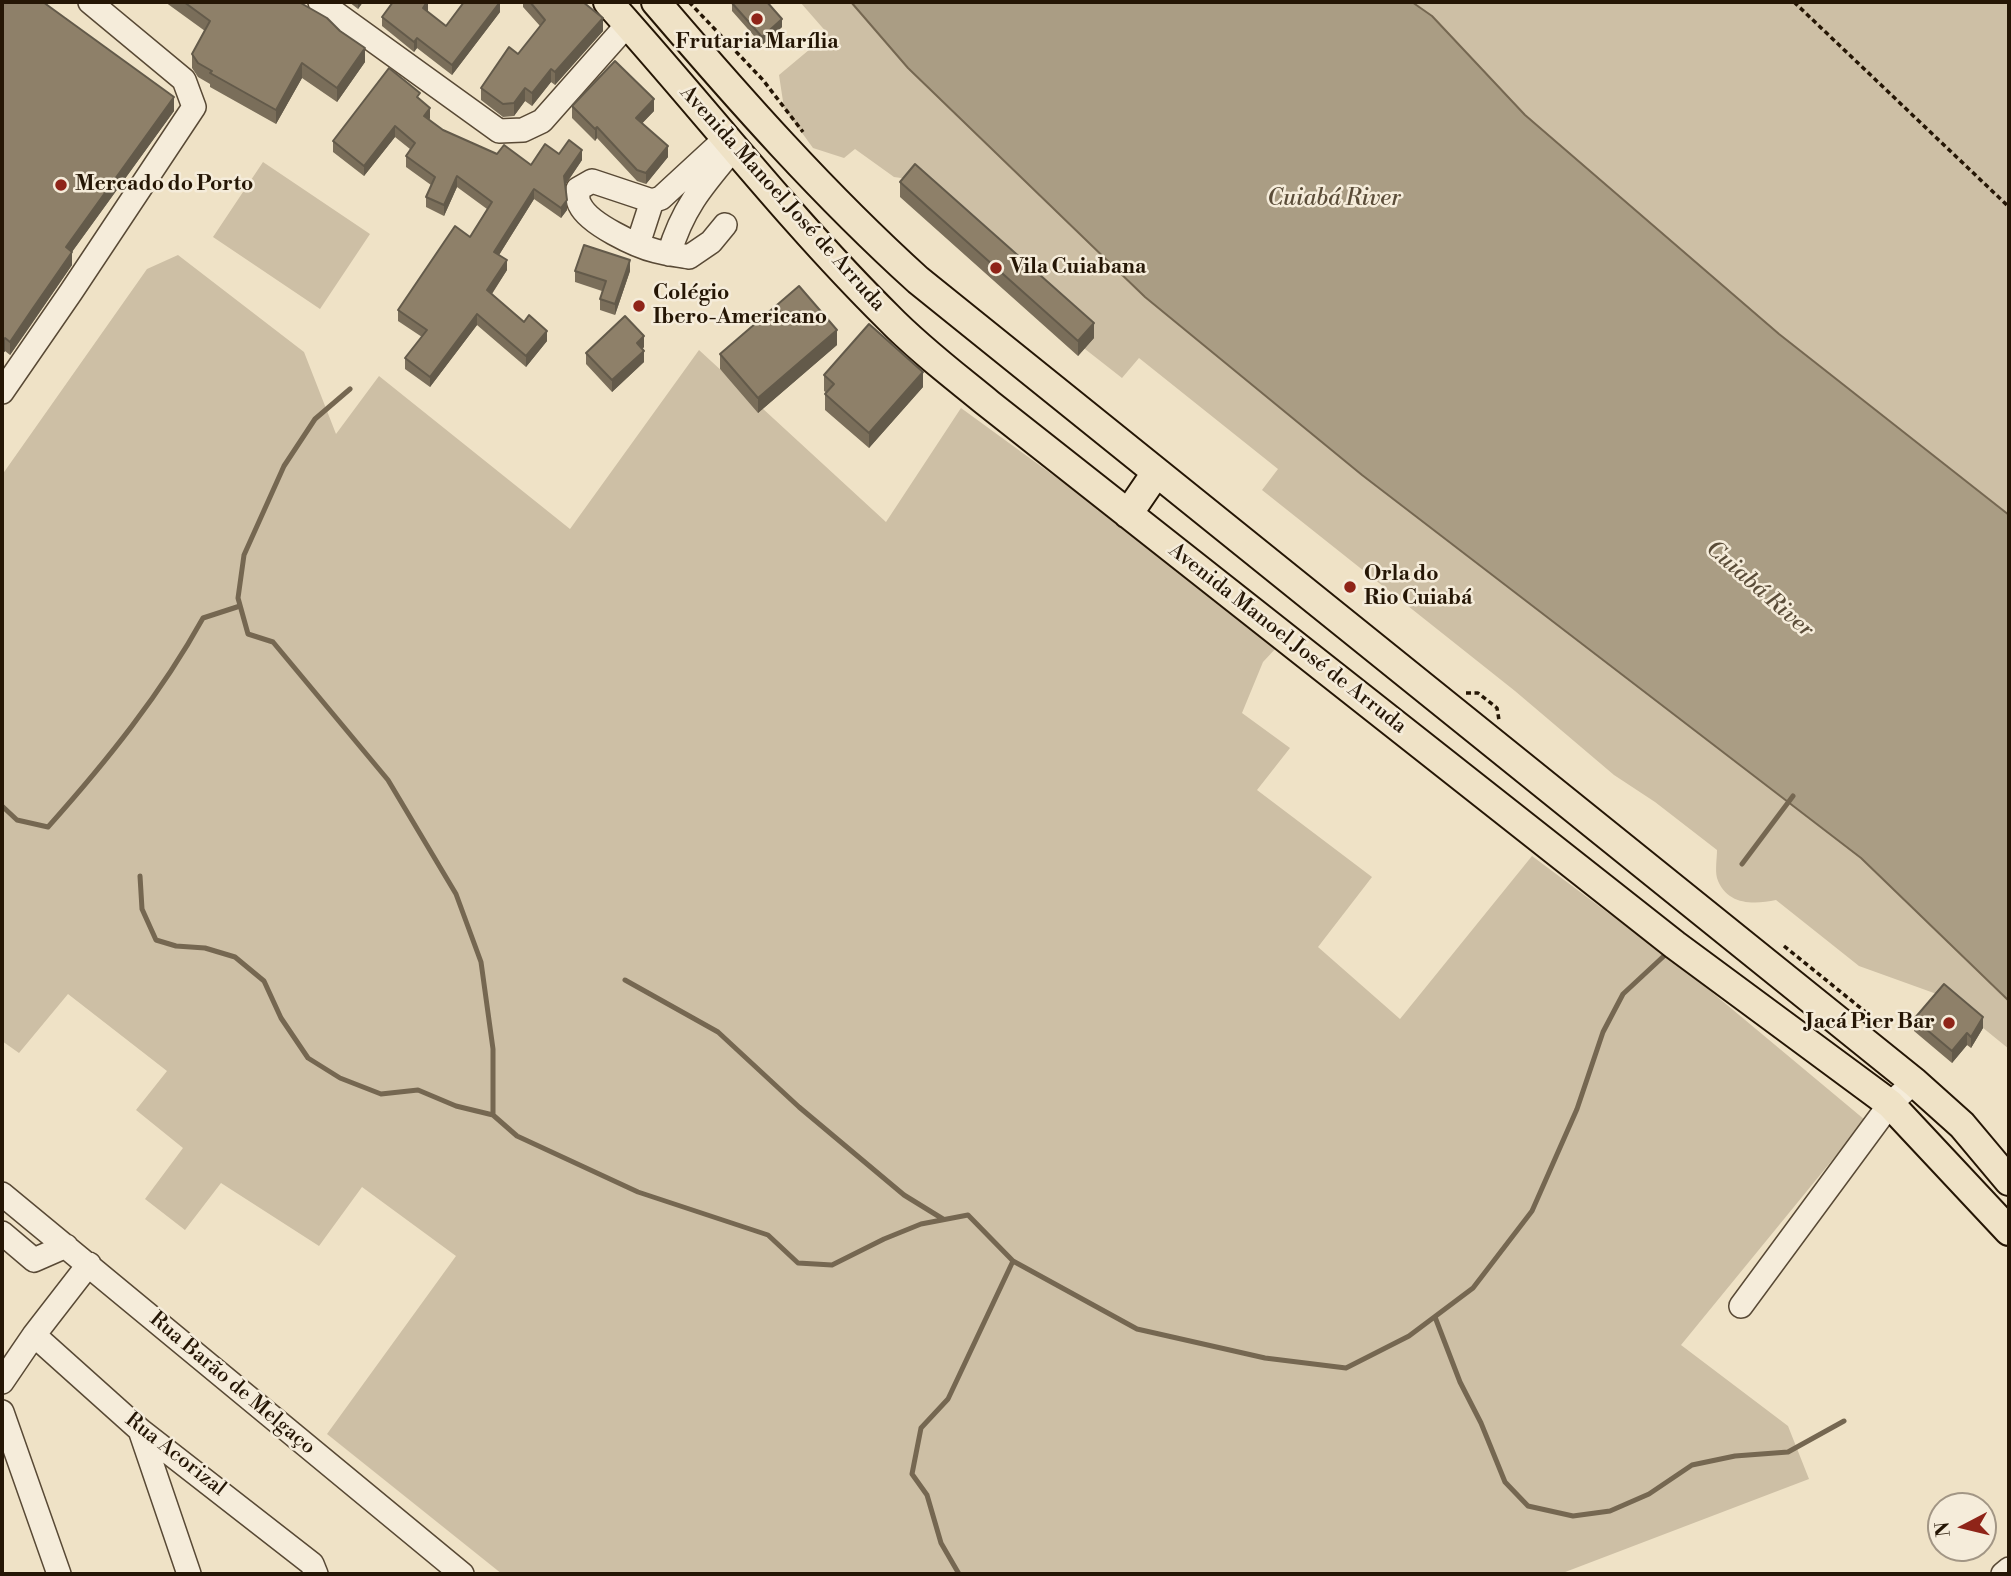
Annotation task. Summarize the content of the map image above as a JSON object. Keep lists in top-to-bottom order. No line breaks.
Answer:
{"streets":{"main road":["Avenida Manoel José de Arruda"],"street":["Rua Barão de Melgaço","Rua Acorizal"]},"water":["Cuiabá River"],"places":["Frutaria Marília","Mercado do Porto","Vila Cuiabana","Colégio Ibero-Americano","Orla do Rio Cuiabá","Jacá Pier Bar"],"north":"left"}
